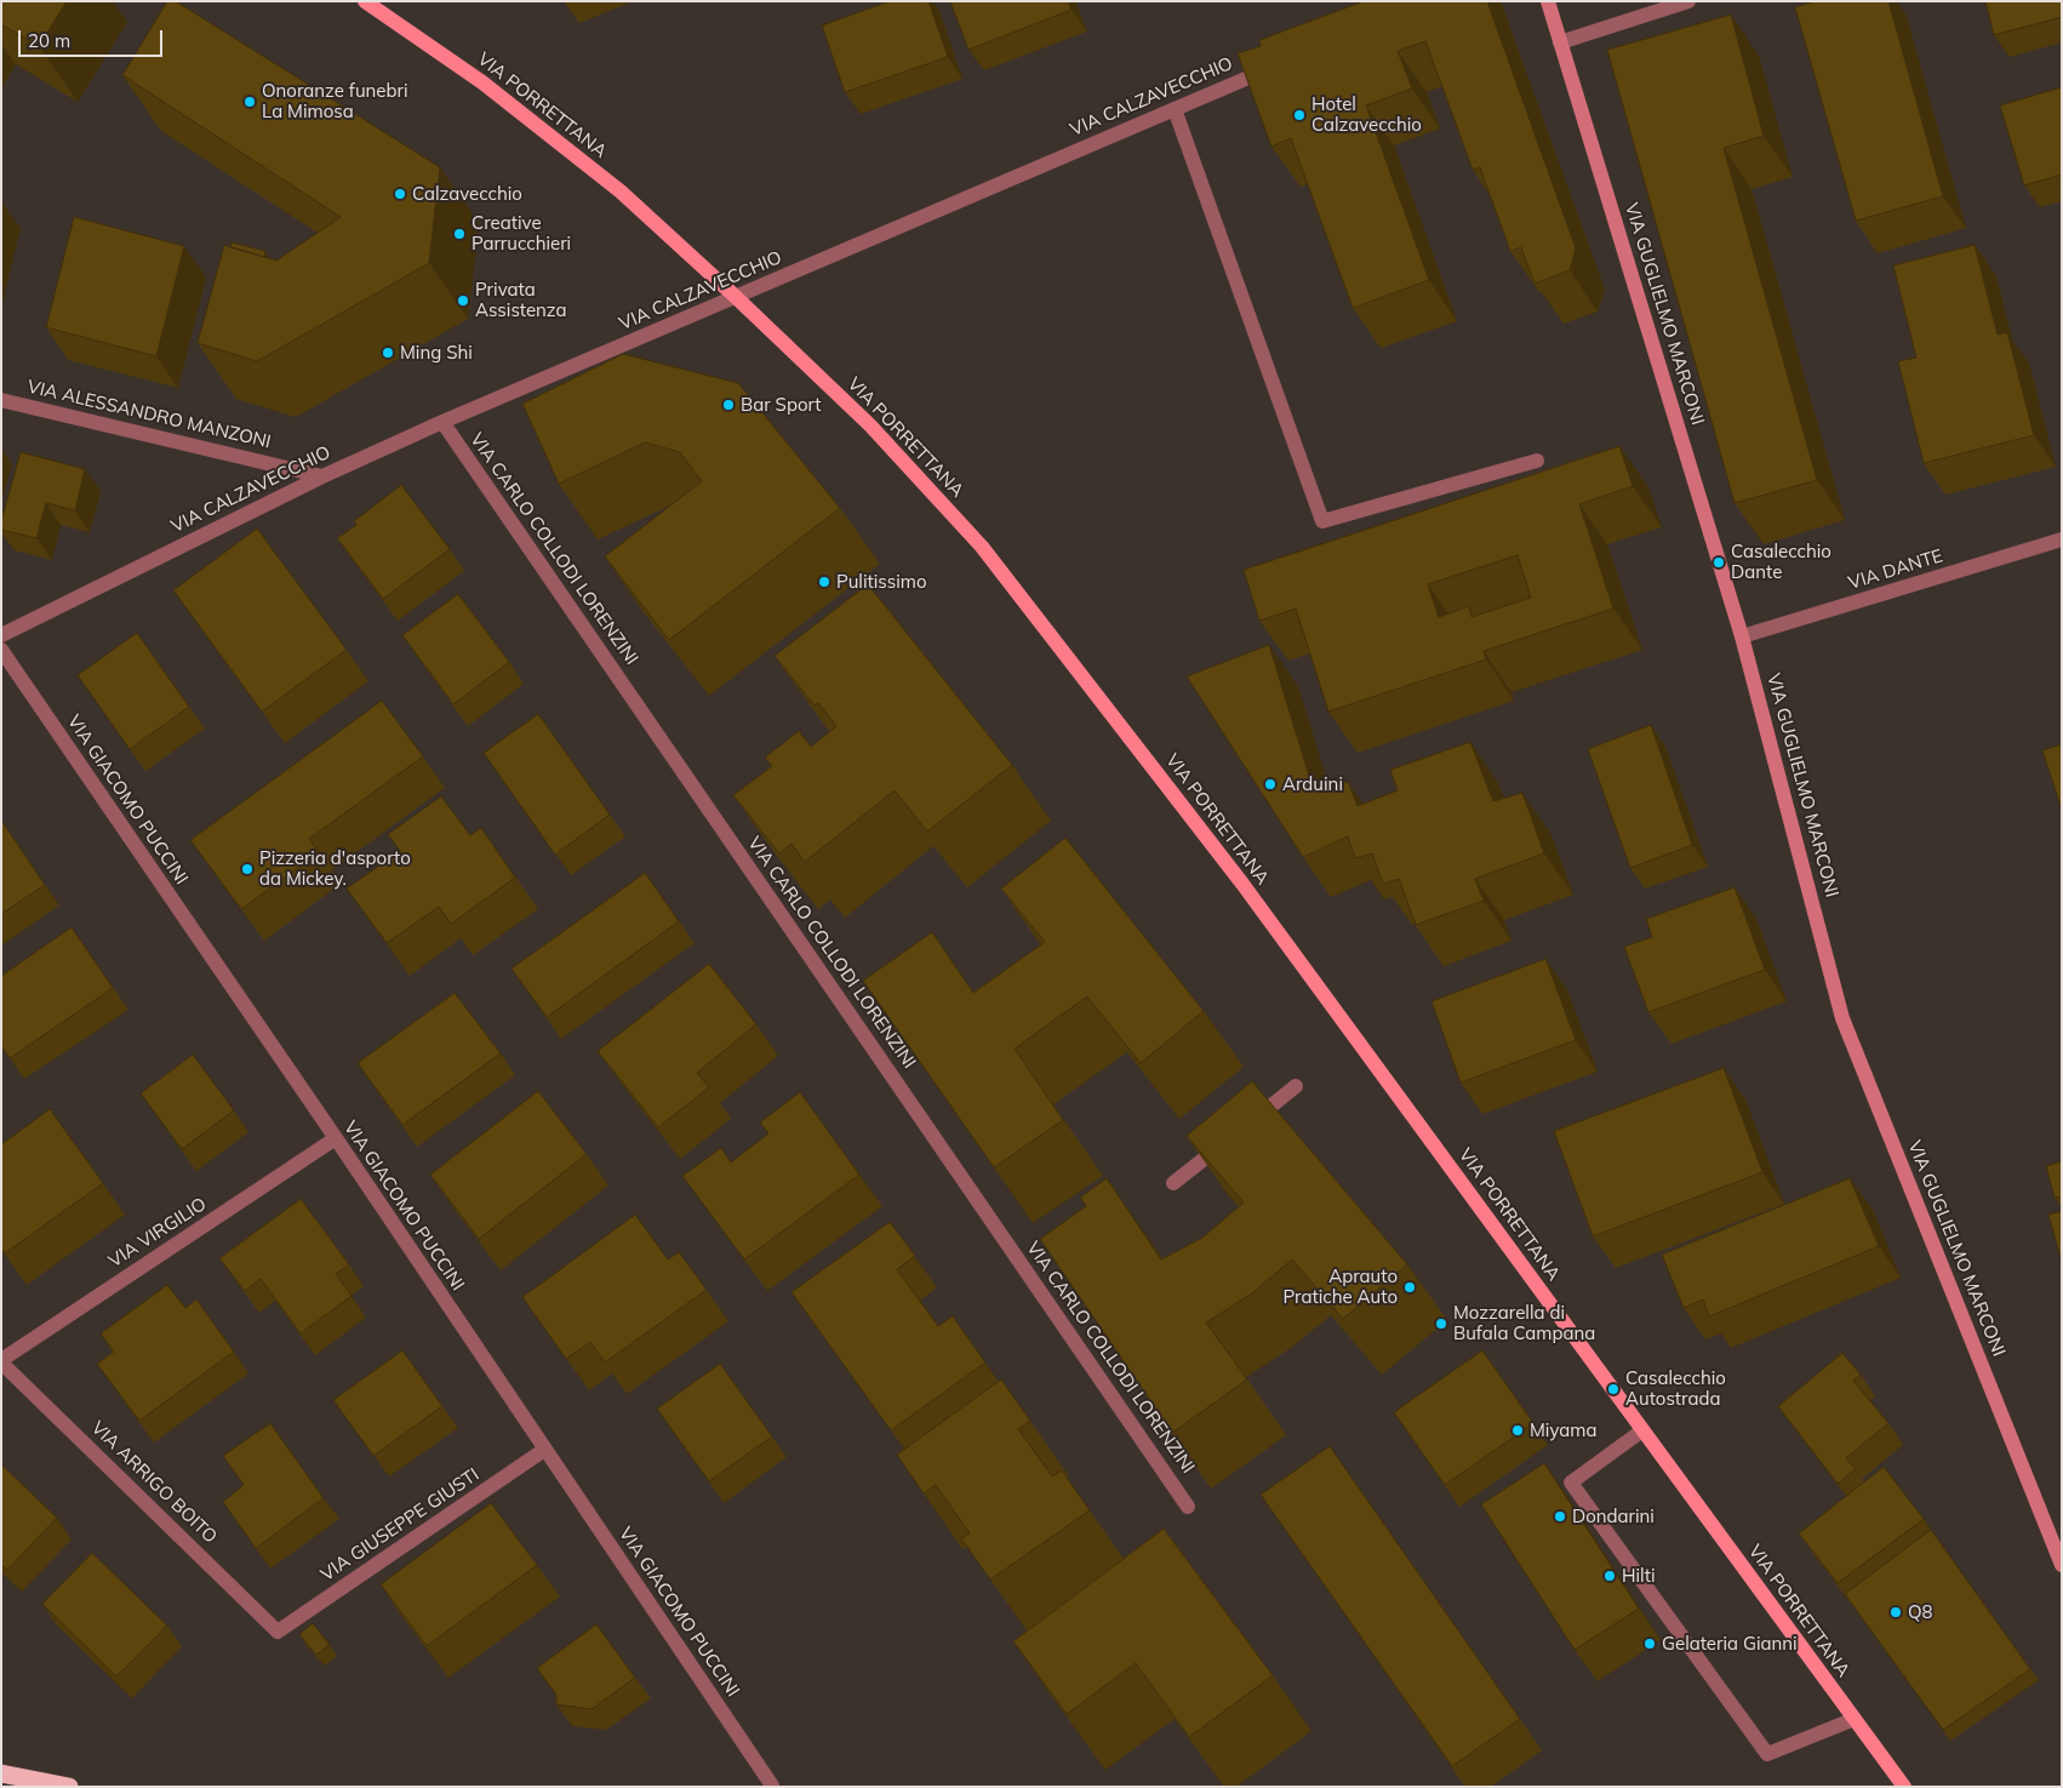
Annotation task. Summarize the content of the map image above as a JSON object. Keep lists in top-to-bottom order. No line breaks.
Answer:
{"streets":{"main road":["VIA PORRETTANA","VIA GUGLIELMO MARCONI"],"street":["VIA CALZAVECCHIO","VIA ALESSANDRO MANZONI","VIA CARLO COLLODI LORENZINI","VIA DANTE","VIA GIACOMO PUCCINI","VIA VIRGILIO","VIA ARRIGO BOITO","VIA GIUSEPPE GIUSTI"]},"crossings":[["VIA CALZAVECCHIO","VIA PORRETTANA"],["VIA CALZAVECCHIO","VIA ALESSANDRO MANZONI"],["VIA CALZAVECCHIO","VIA CARLO COLLODI LORENZINI"],["VIA GUGLIELMO MARCONI","VIA DANTE"],["VIA GIACOMO PUCCINI","VIA VIRGILIO"],["VIA GIACOMO PUCCINI","VIA GIUSEPPE GIUSTI"],["VIA VIRGILIO","VIA ARRIGO BOITO"],["VIA ARRIGO BOITO","VIA GIUSEPPE GIUSTI"]],"places":["Onoranze funebri La Mimosa","Hotel Calzavecchio","Calzavecchio","Creative Parrucchieri","Privata Assistenza","Ming Shi","Bar Sport","Casalecchio Dante","Pulitissimo","Arduini","Pizzeria d'asporto da Mickey.","Aprauto Pratiche Auto","Mozzarella di Bufala Campana","Casalecchio Autostrada","Miyama","Dondarini","Hilti","Q8","Gelateria Gianni"],"scale_bar":"20 m"}
